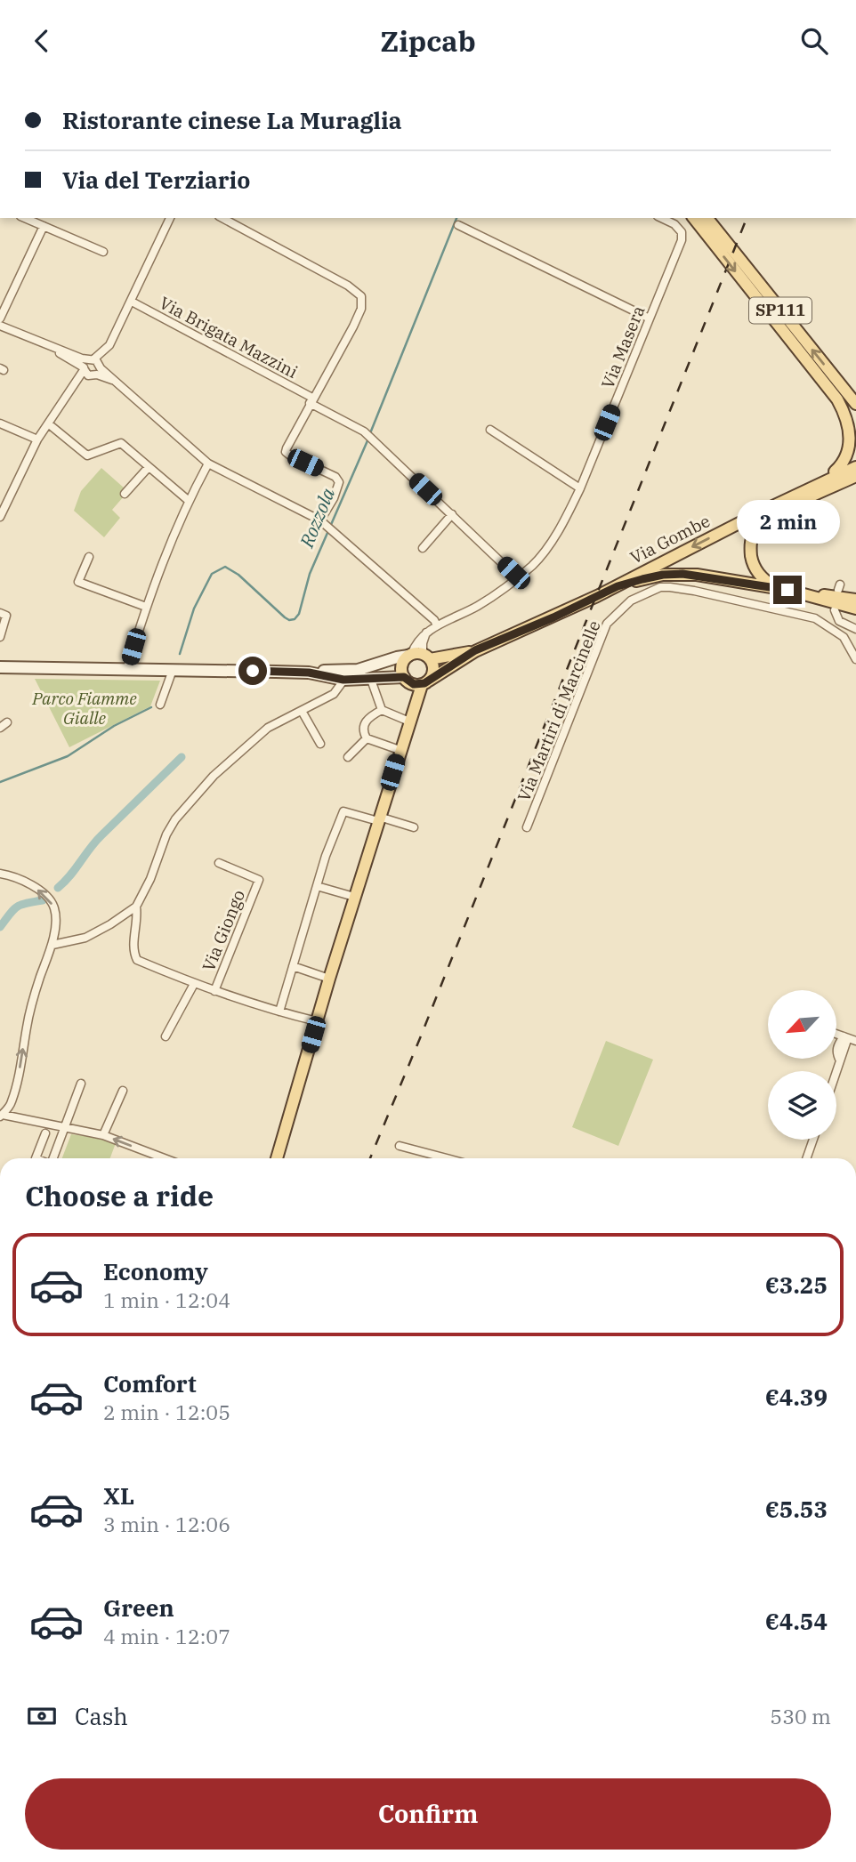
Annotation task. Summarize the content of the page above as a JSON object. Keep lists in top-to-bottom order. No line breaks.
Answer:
{"streets":{"main road":["SP111","Via Gombe"],"street":["Via Brigata Mazzini","Via Masera","Via Martiri di Marcinelle","Via Giongo"]},"crossings":[["SP111","Via Gombe"],["Via Brigata Mazzini","Via Masera"]],"one_way":["Via Gombe"],"water":["Rozzola"],"parks":["Parco Fiamme Gialle"],"north":"bottom left","page":{"header":"Zipcab","banner":["Ristorante cinese La Muraglia","Via del Terziario"],"bubble":"2 min","heading":"Choose a ride","list":[{"name":"Economy","note":"1 min · 12:04","value":"€3.25"},{"name":"Comfort","note":"2 min · 12:05","value":"€4.39"},{"name":"XL","note":"3 min · 12:06","value":"€5.53"},{"name":"Green","note":"4 min · 12:07","value":"€4.54"}],"pay":["Cash","530 m"],"buttons":"Confirm"}}
